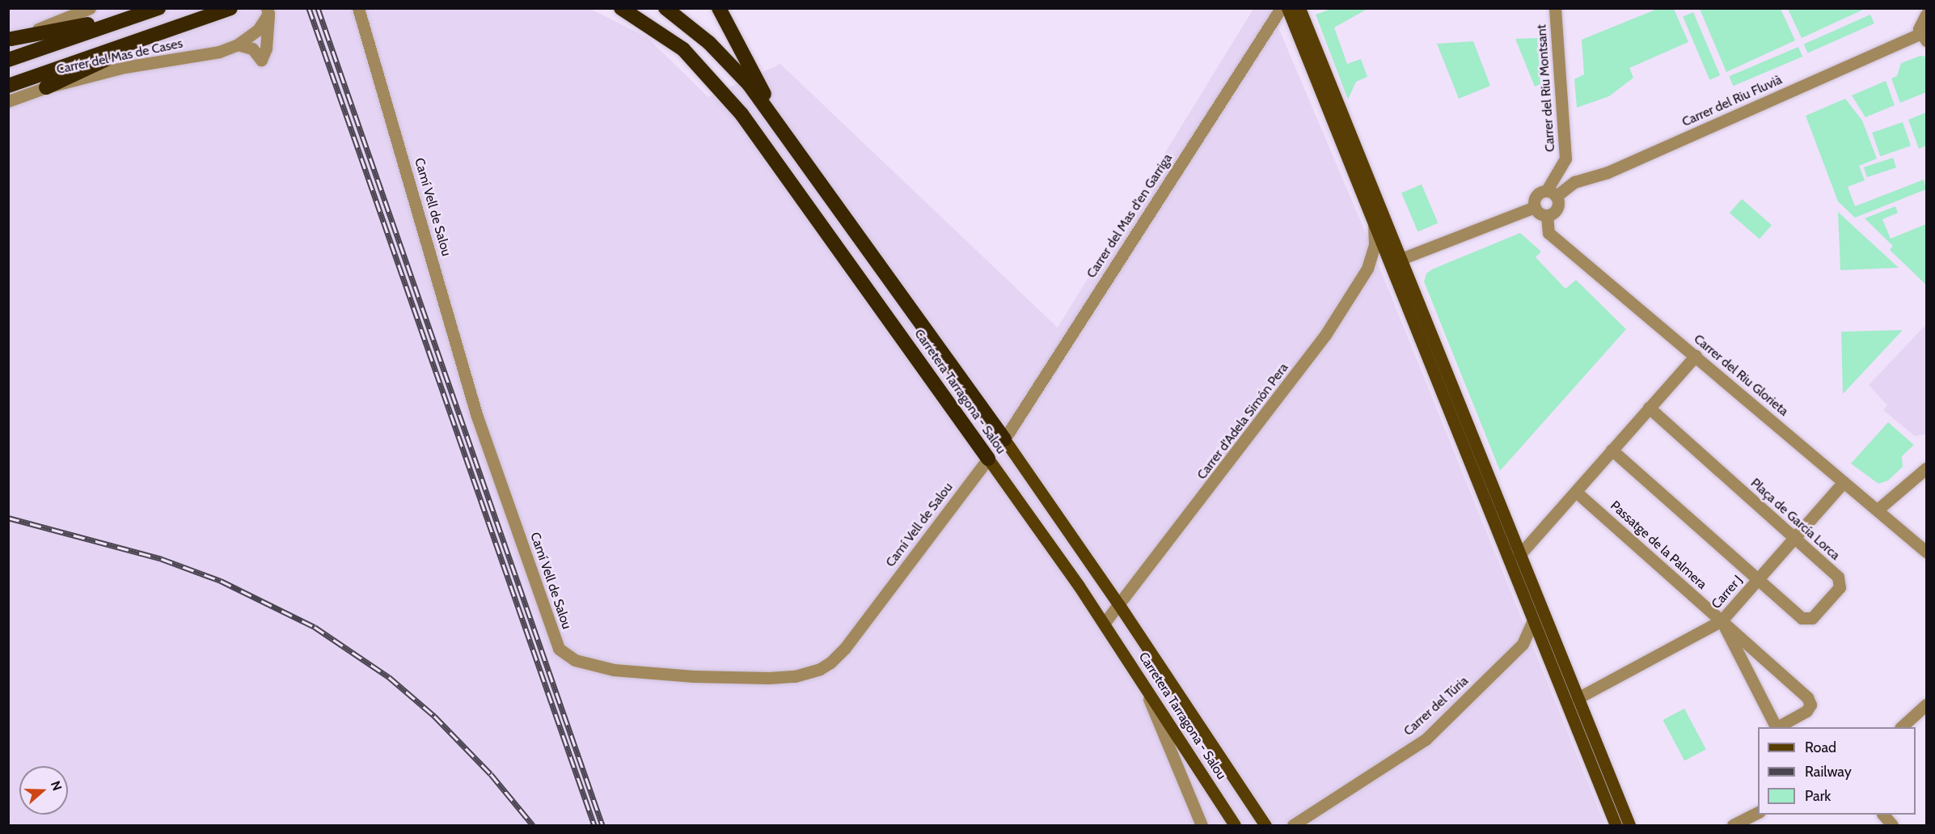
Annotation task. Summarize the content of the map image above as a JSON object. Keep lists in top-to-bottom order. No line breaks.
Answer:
{"streets":{"highway":["Carretera Tarragona - Salou"],"street":["Carrer del Mas de Cases","Carrer del Riu Montsant","Carrer del Riu Fluvià","Camí Vell de Salou","Carrer del Mas d'en Garriga","Carrer del Riu Glorieta","Carrer d'Adela Simón Pera","Plaça de García Lorca","Passatge de la Palmera","Carrer J","Carrer del Túria"]},"crossings":[["Carrer del Riu Montsant","Carrer del Riu Fluvià"],["Carrer del Riu Montsant","Carrer del Riu Glorieta"],["Carrer del Riu Fluvià","Carrer del Riu Glorieta"],["Camí Vell de Salou","Carretera Tarragona - Salou"],["Carrer del Mas d'en Garriga","Carretera Tarragona - Salou"],["Carrer del Riu Glorieta","Carrer J"],["Carretera Tarragona - Salou","Carrer d'Adela Simón Pera"],["Plaça de García Lorca","Carrer J"],["Passatge de la Palmera","Carrer J"]],"legend":["Road","Railway","Park"],"north":"right"}
